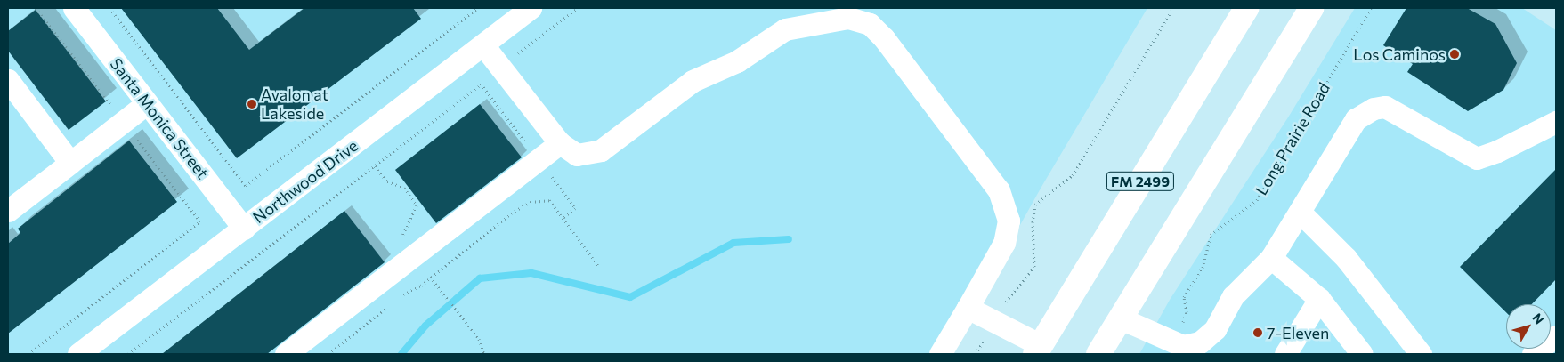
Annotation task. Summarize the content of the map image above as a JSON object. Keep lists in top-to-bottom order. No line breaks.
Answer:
{"streets":{"main road":["FM 2499"],"street":["Santa Monica Street","Northwood Drive"],"path":["Long Prairie Road"]},"crossings":[["Santa Monica Street","Northwood Drive"]],"places":["Los Caminos","Avalon at Lakeside","7-Eleven"],"north":"top right"}
